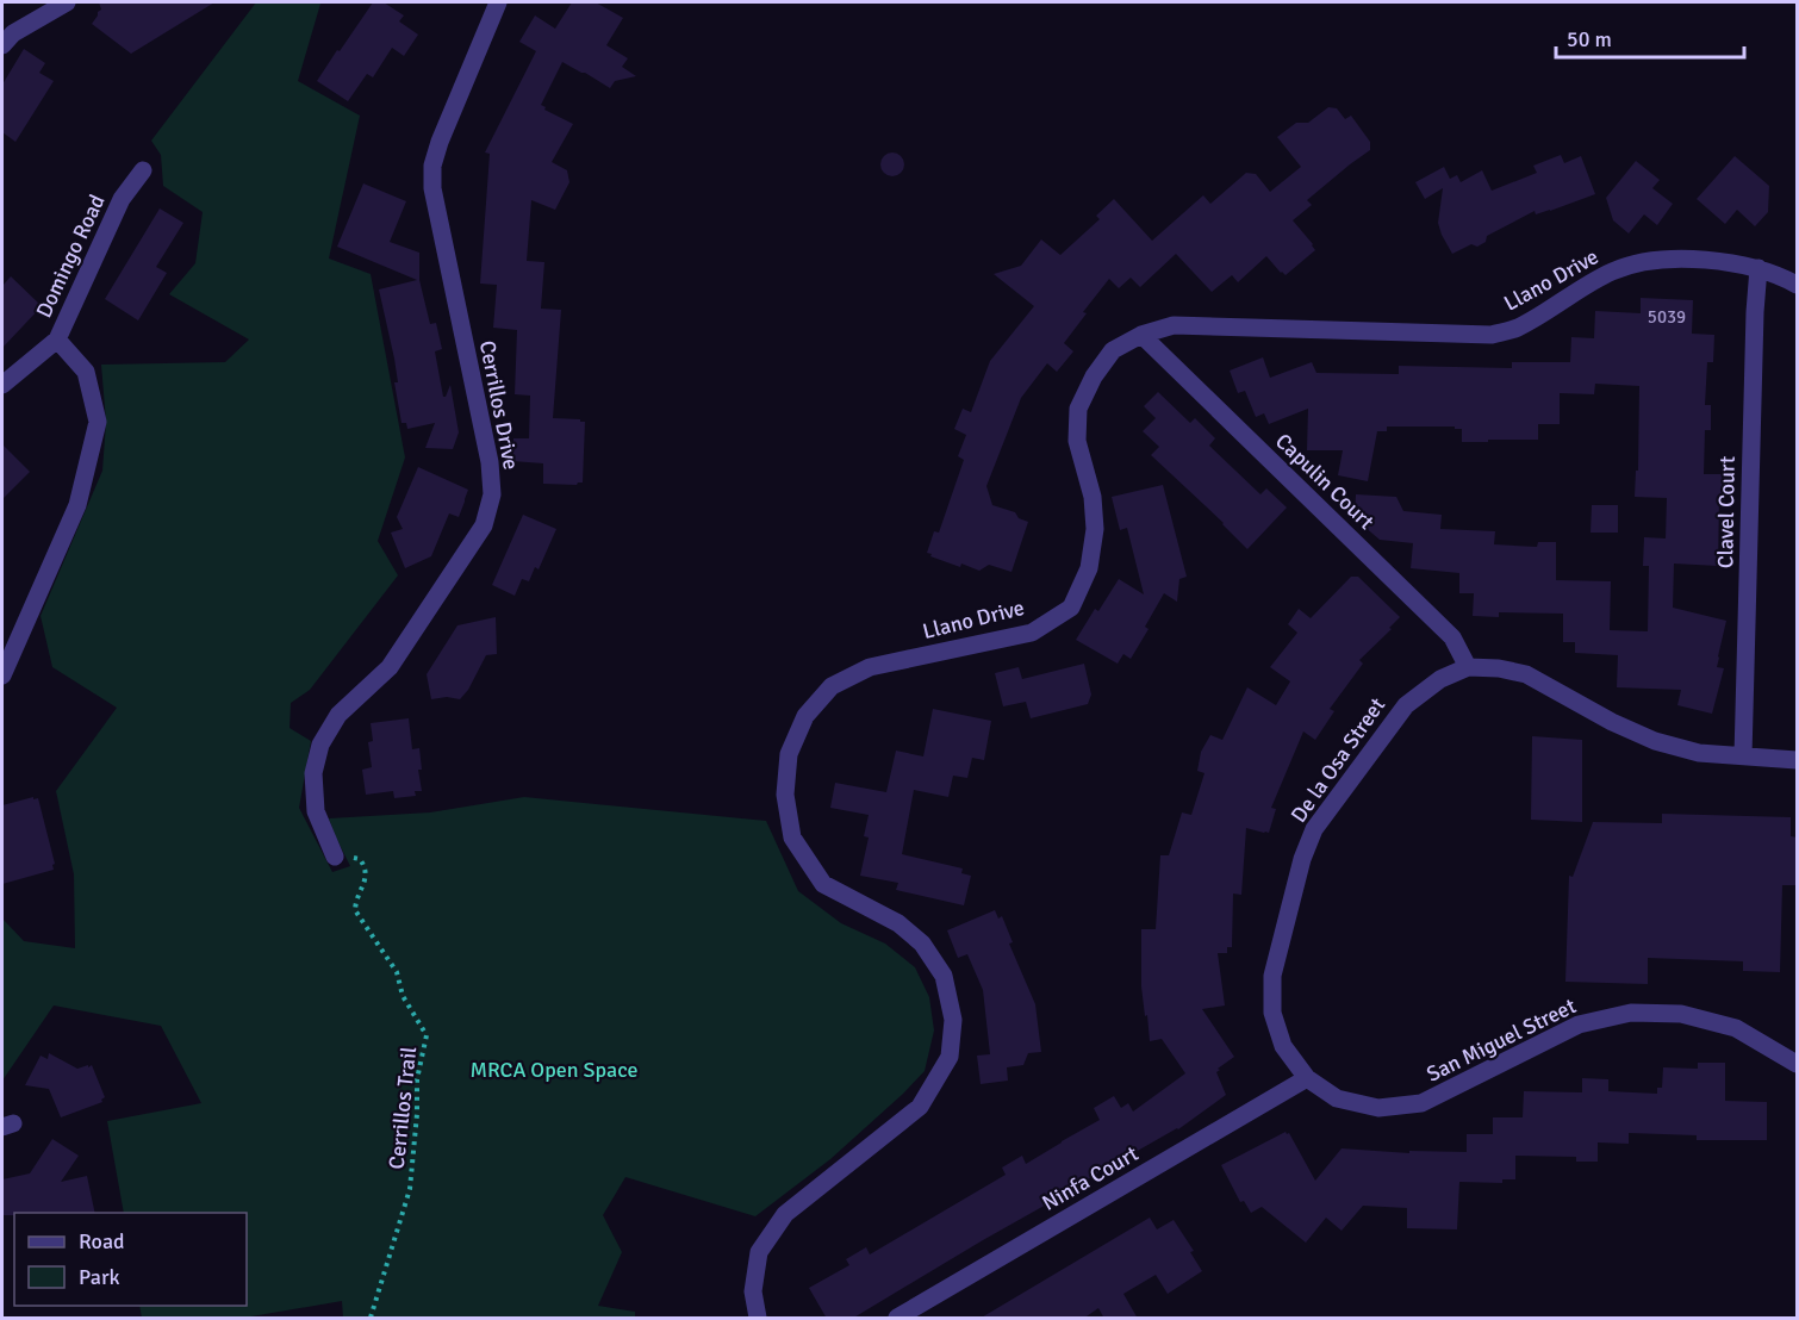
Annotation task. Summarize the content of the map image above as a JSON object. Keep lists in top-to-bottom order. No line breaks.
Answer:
{"streets":{"street":["Domingo Road","Llano Drive","Cerrillos Drive","Capulin Court","Clavel Court","De la Osa Street","San Miguel Street","Ninfa Court"],"path":["Cerrillos Trail"]},"crossings":[["Llano Drive","Capulin Court"],["Llano Drive","Clavel Court"],["Cerrillos Drive","Cerrillos Trail"],["Capulin Court","De la Osa Street"],["Clavel Court","De la Osa Street"],["De la Osa Street","San Miguel Street"],["De la Osa Street","Ninfa Court"],["San Miguel Street","Ninfa Court"]],"parks":["MRCA Open Space"],"house_numbers":["5039"],"legend":["Road","Park"],"scale_bar":"50 m"}
